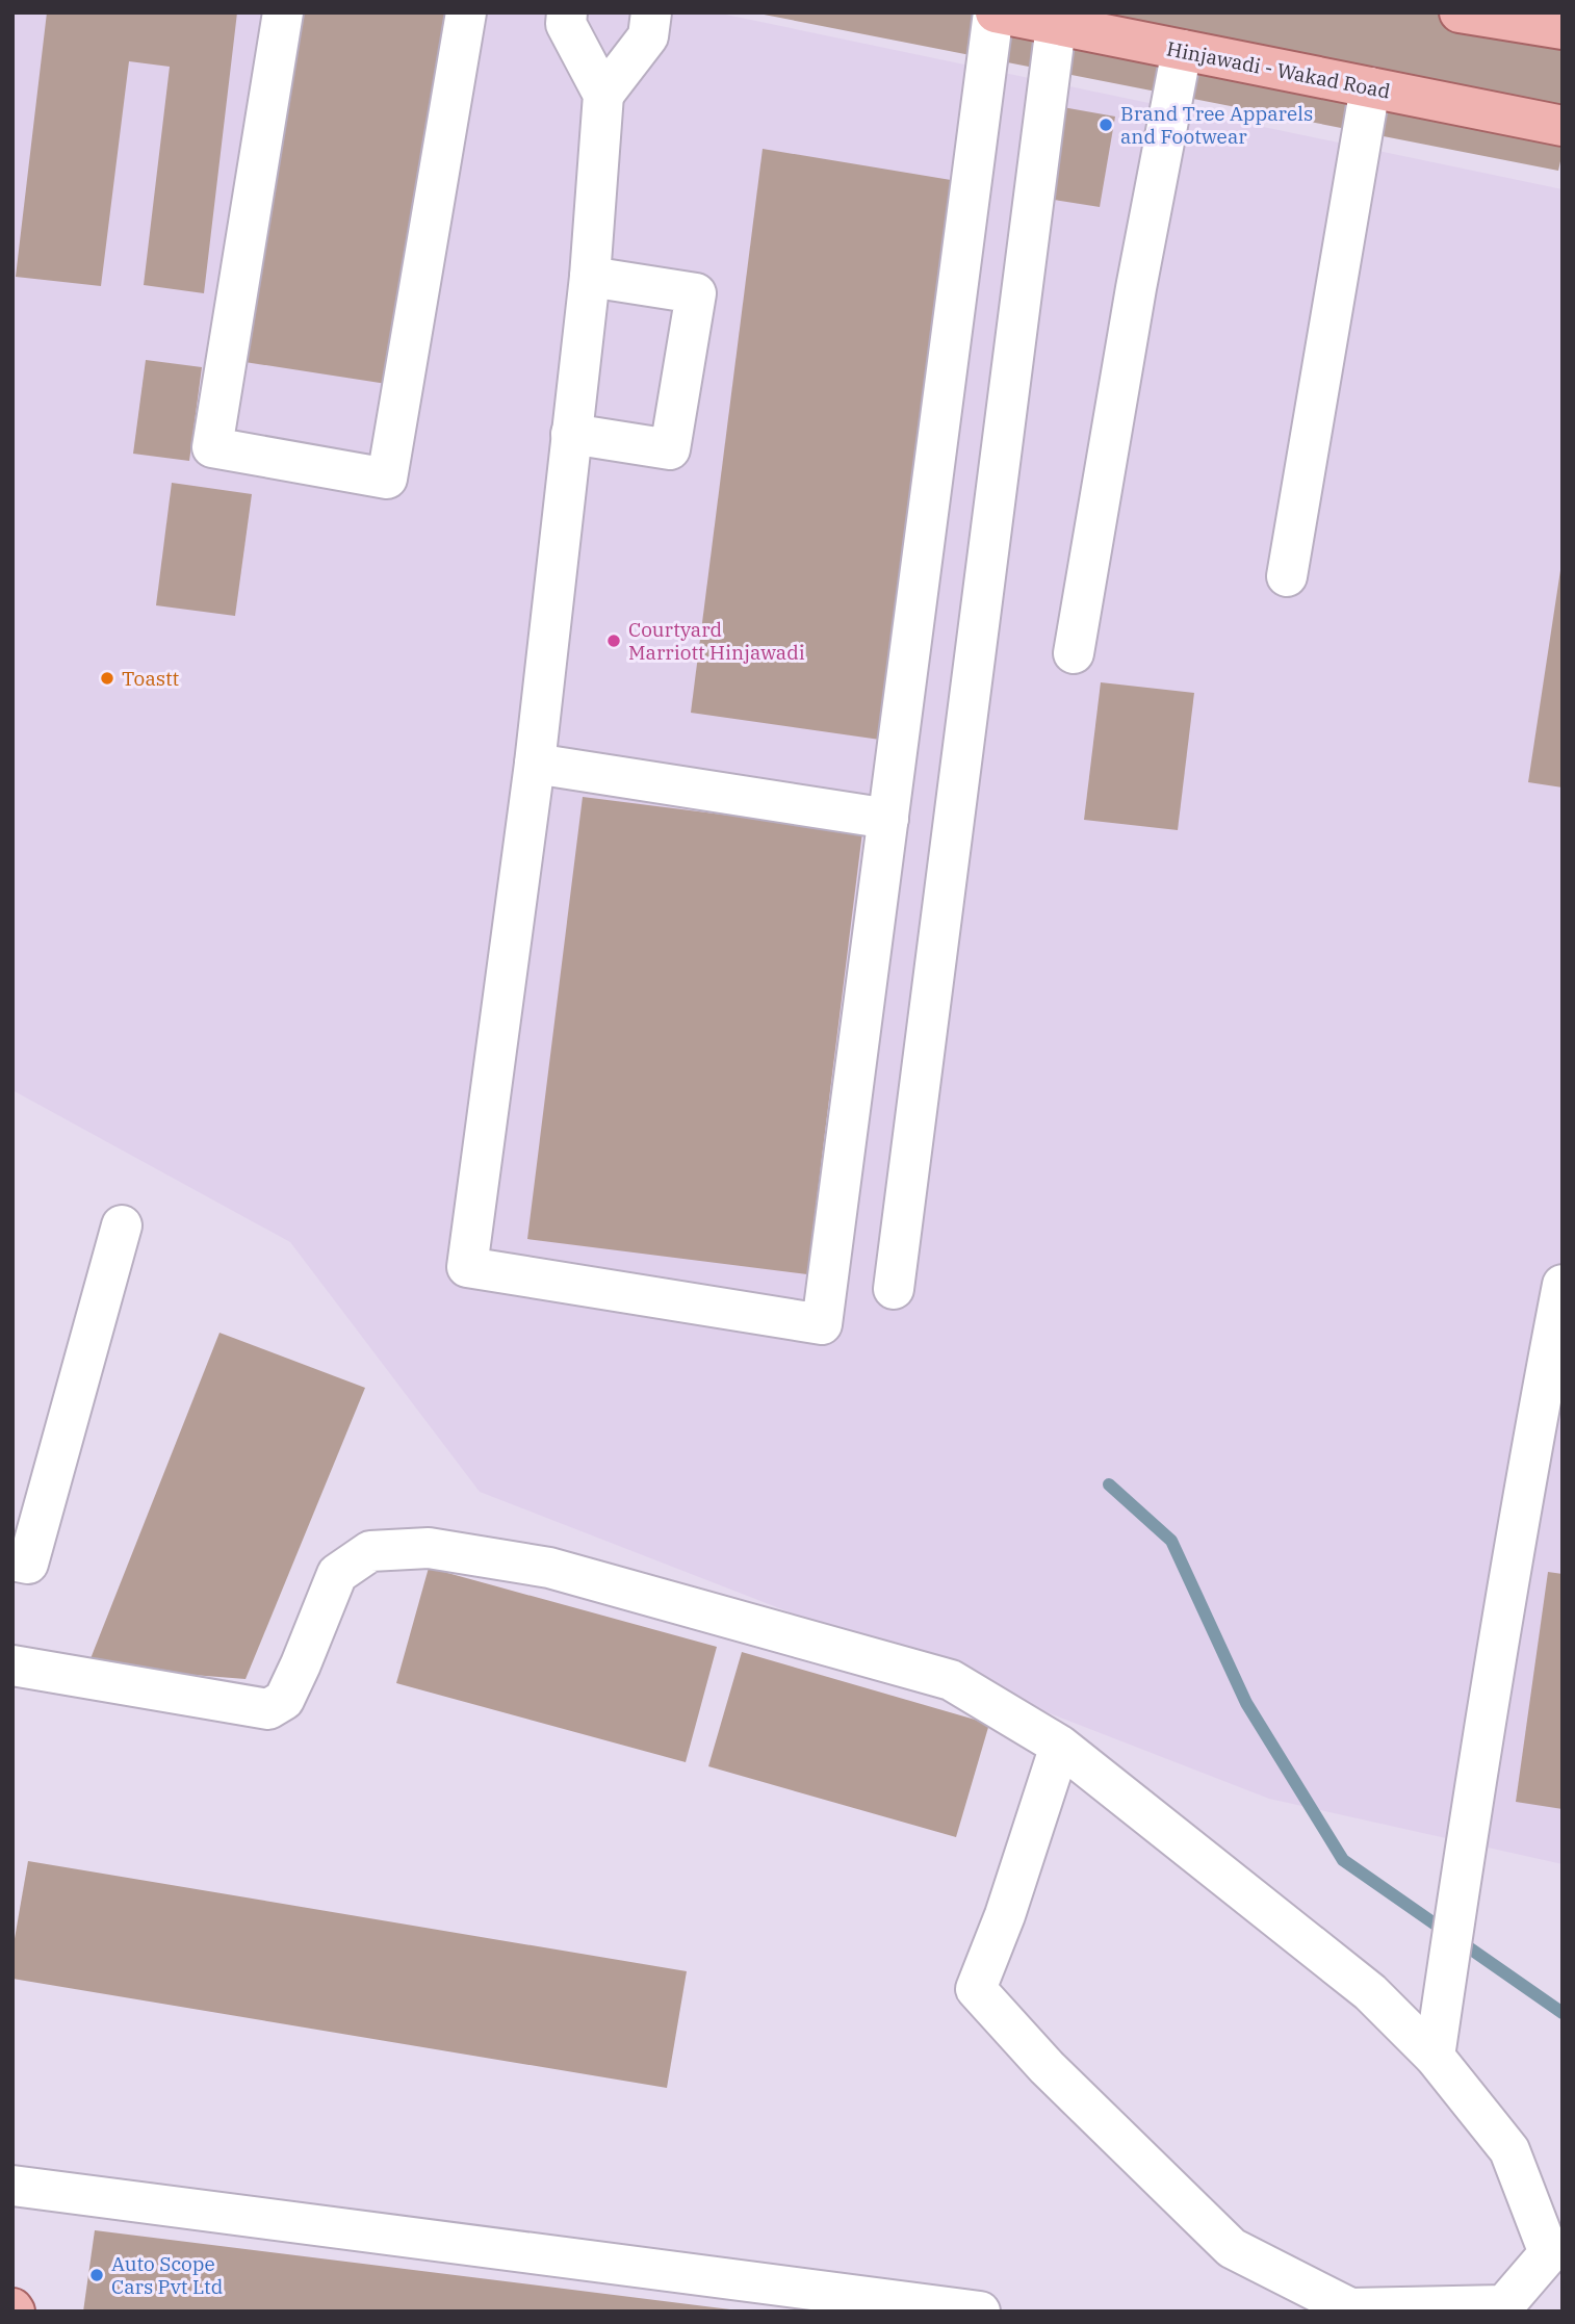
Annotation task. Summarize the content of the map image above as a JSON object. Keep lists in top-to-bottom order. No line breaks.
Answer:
{"streets":{"main road":["Hinjawadi - Wakad Road"]},"places":["Brand Tree Apparels and Footwear","Courtyard Marriott Hinjawadi","Toastt","Auto Scope Cars Pvt Ltd"]}
